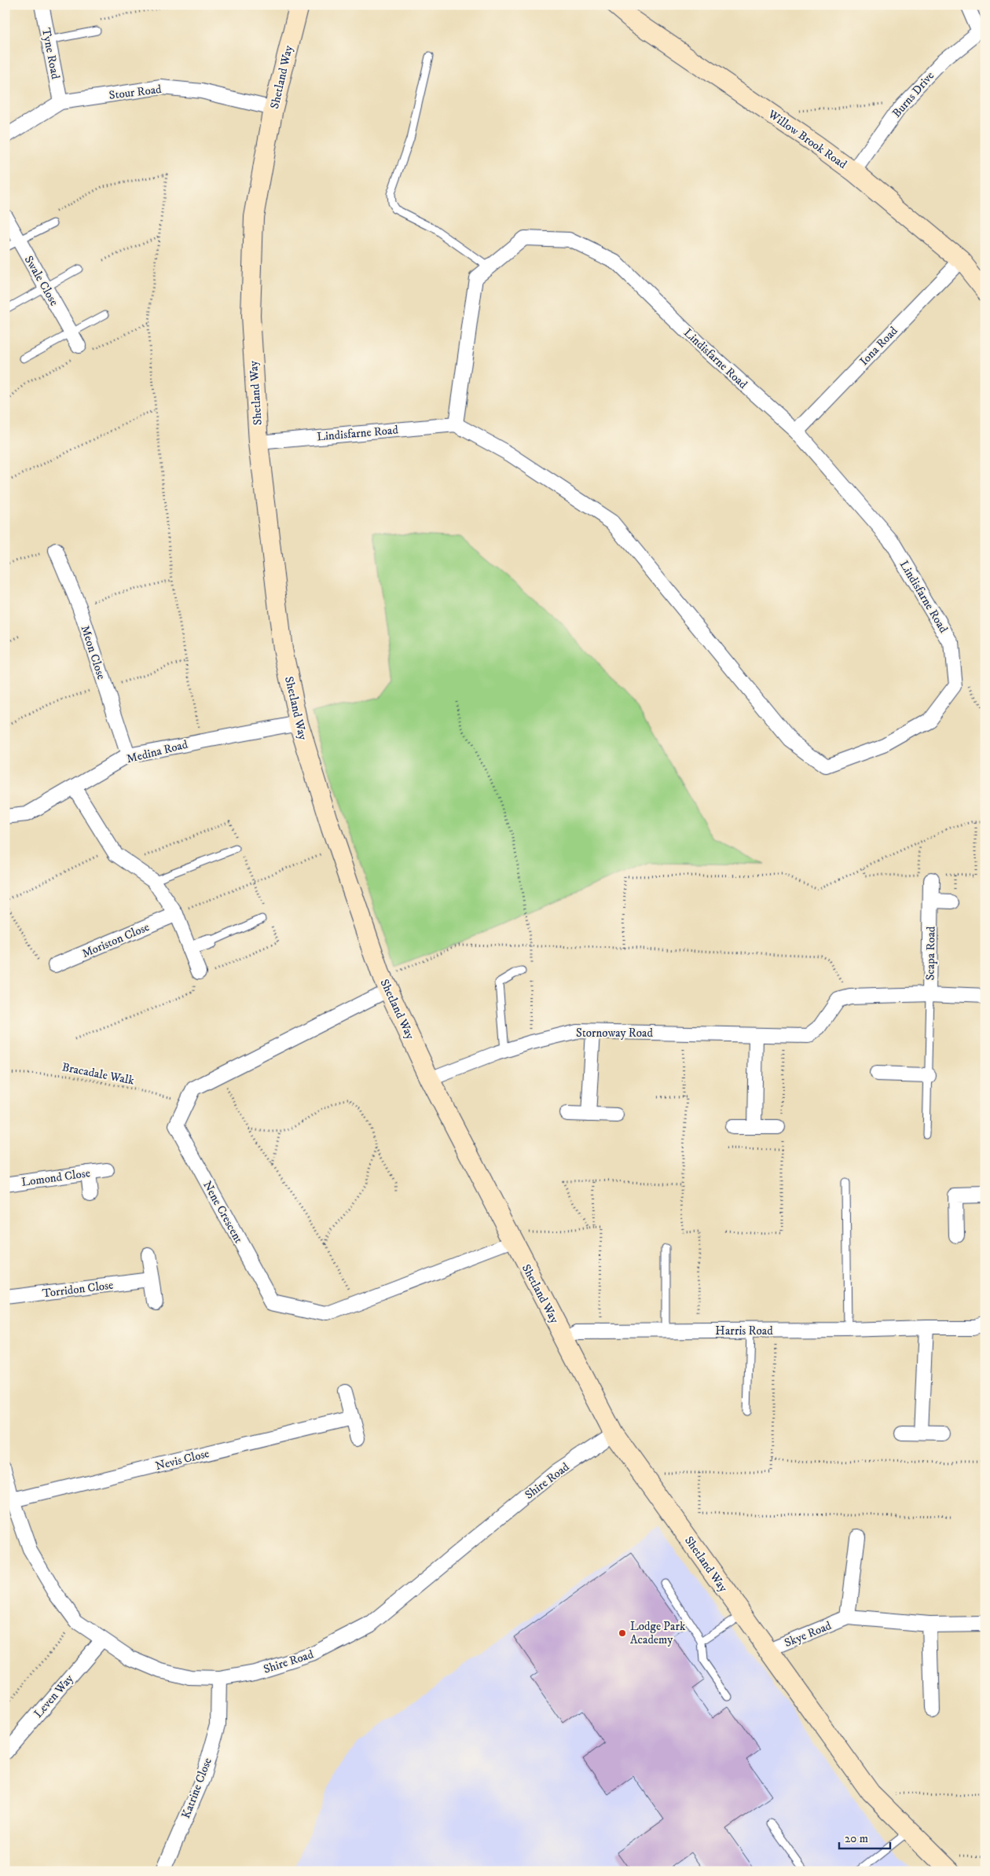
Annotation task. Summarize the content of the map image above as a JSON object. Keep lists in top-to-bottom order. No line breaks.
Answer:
{"streets":{"street":["Tyne Road","Shetland Way","Stour Road","Burns Drive","Willow Brook Road","Swale Close","Iona Road","Lindisfarne Road","Meon Close","Medina Road","Moriston Close","Scapa Road","Stornoway Road","Lomond Close","Nene Crescent","Torridon Close","Harris Road","Nevis Close","Shire Road","Skye Road","Leven Way","Katrine Close"],"path":["Bracadale Walk"]},"crossings":[["Tyne Road","Stour Road"],["Shetland Way","Stour Road"],["Shetland Way","Lindisfarne Road"],["Shetland Way","Medina Road"],["Shetland Way","Stornoway Road"],["Shetland Way","Nene Crescent"],["Shetland Way","Harris Road"],["Shetland Way","Shire Road"],["Shetland Way","Skye Road"],["Burns Drive","Willow Brook Road"],["Willow Brook Road","Iona Road"],["Iona Road","Lindisfarne Road"],["Meon Close","Medina Road"],["Bracadale Walk","Nene Crescent"],["Nevis Close","Shire Road"],["Shire Road","Leven Way"],["Shire Road","Katrine Close"]],"places":["Lodge Park Academy"],"scale_bar":"20 m"}
